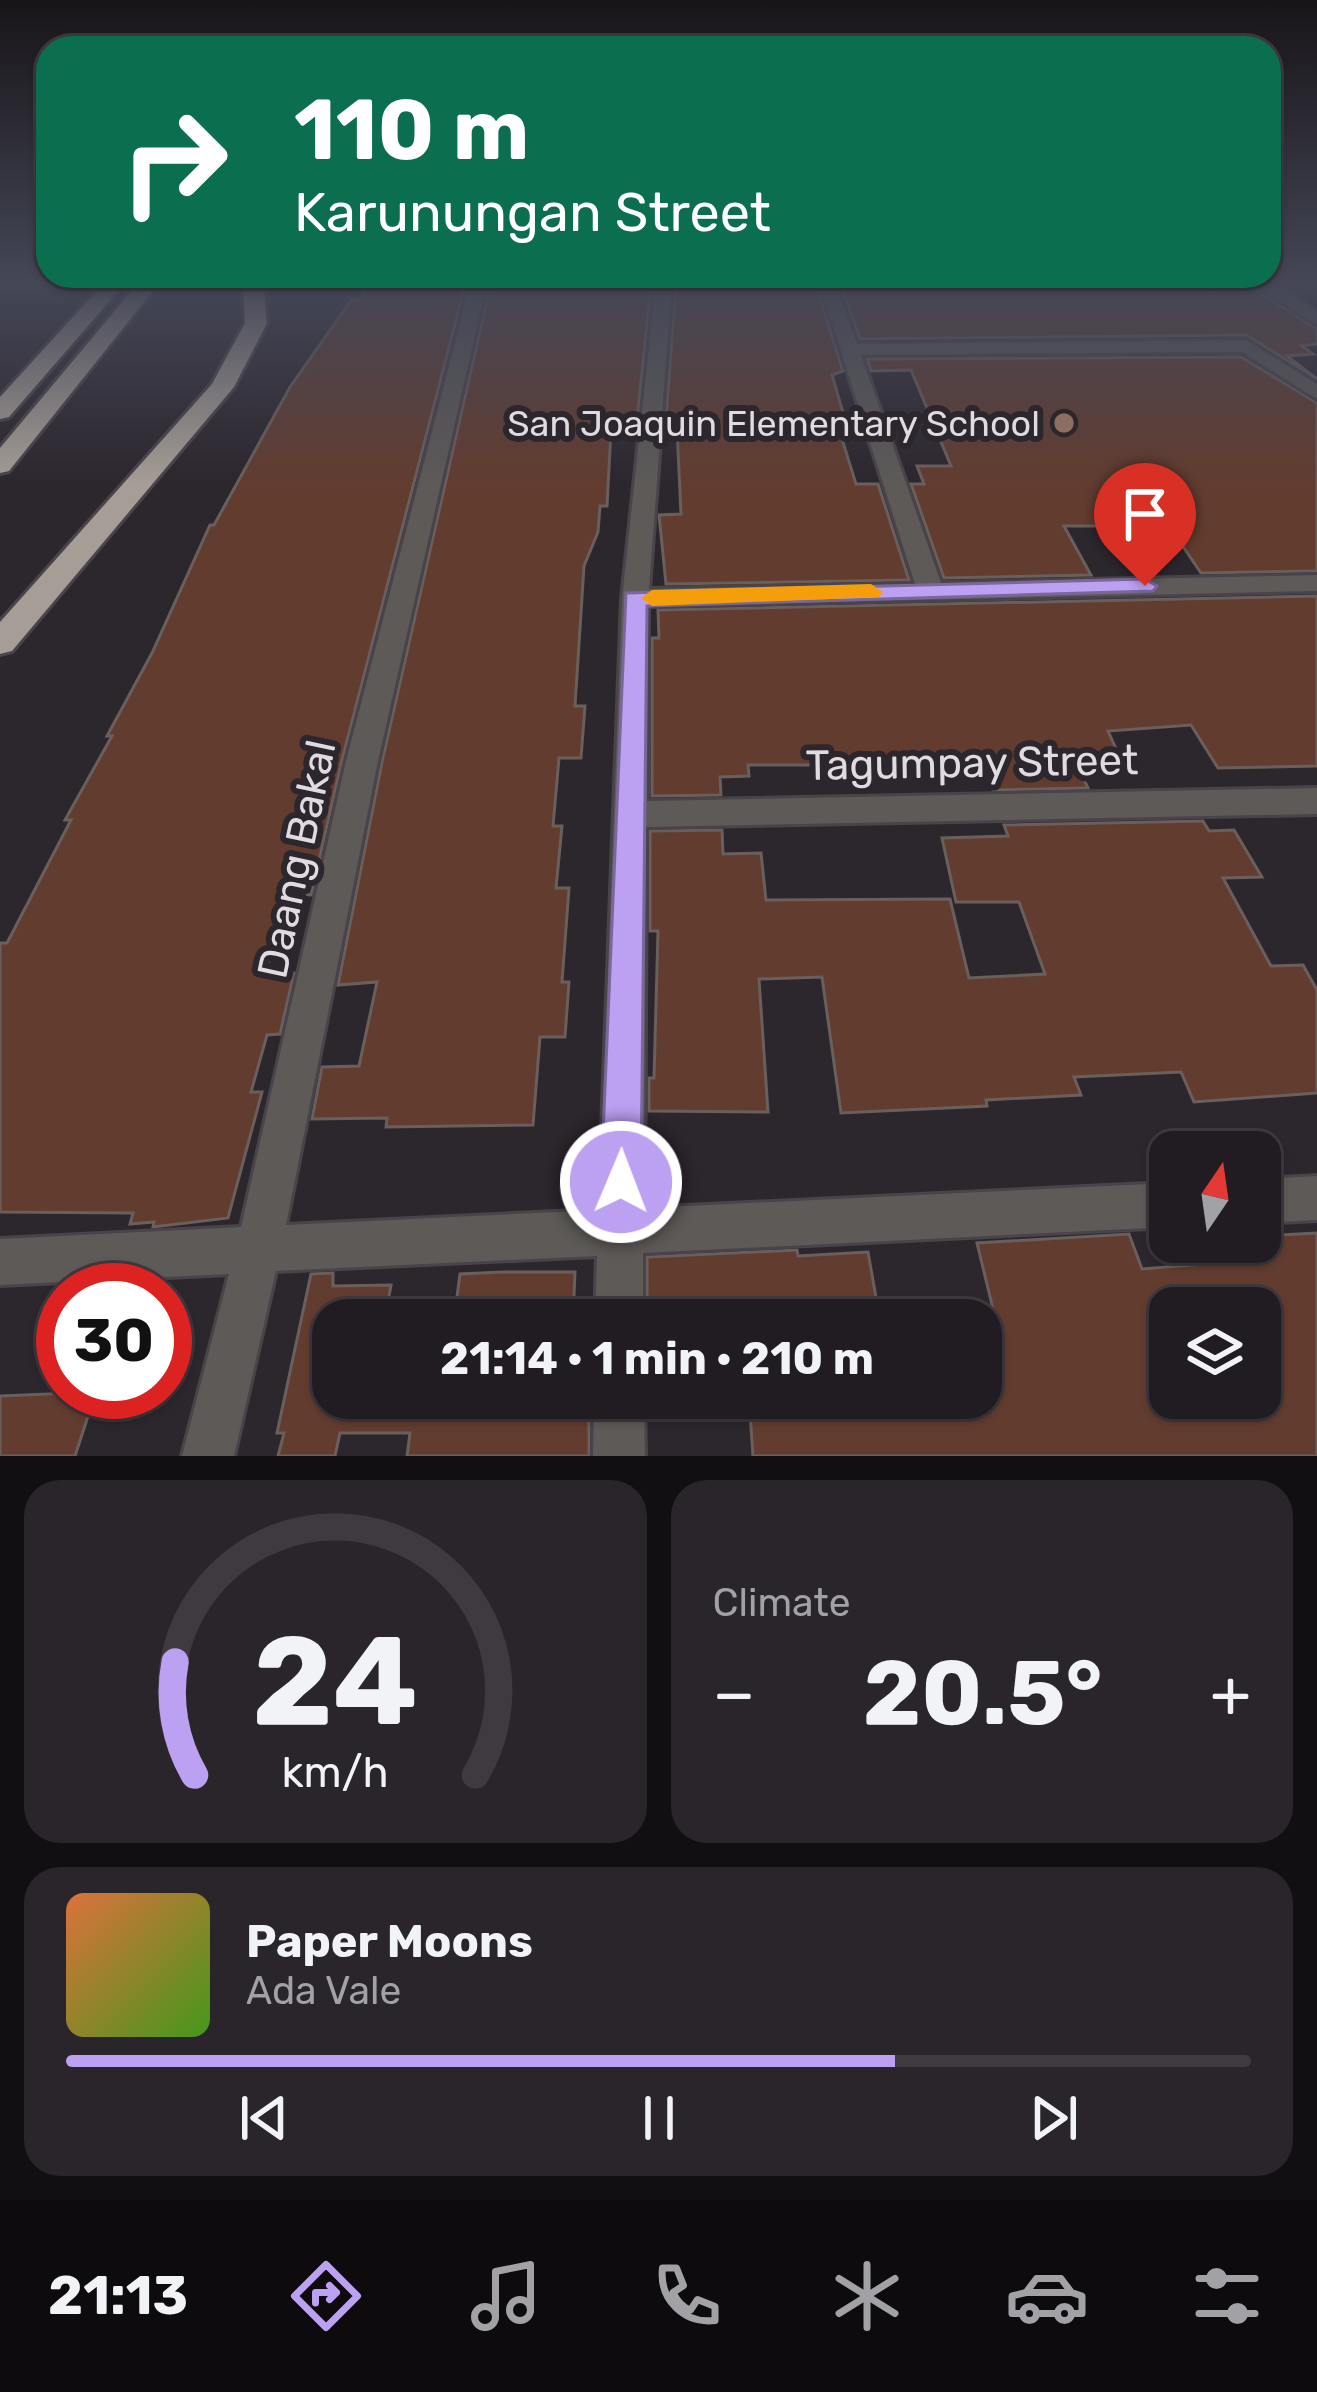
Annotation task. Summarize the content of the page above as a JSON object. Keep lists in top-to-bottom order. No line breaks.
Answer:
{"streets":{"street":["Tagumpay Street","Daang Bakal"]},"places":["San Joaquin Elementary School"],"north":"top","page":{"turn":["110 m","Karunungan Street"],"limit":"30","trip":"21:14 · 1 min · 210 m","tile":"Climate","heat":["−","20.5°","+"],"song":["Paper Moons","Ada Vale"],"tabs":"21:13","gauge":["24","km/h"]}}
